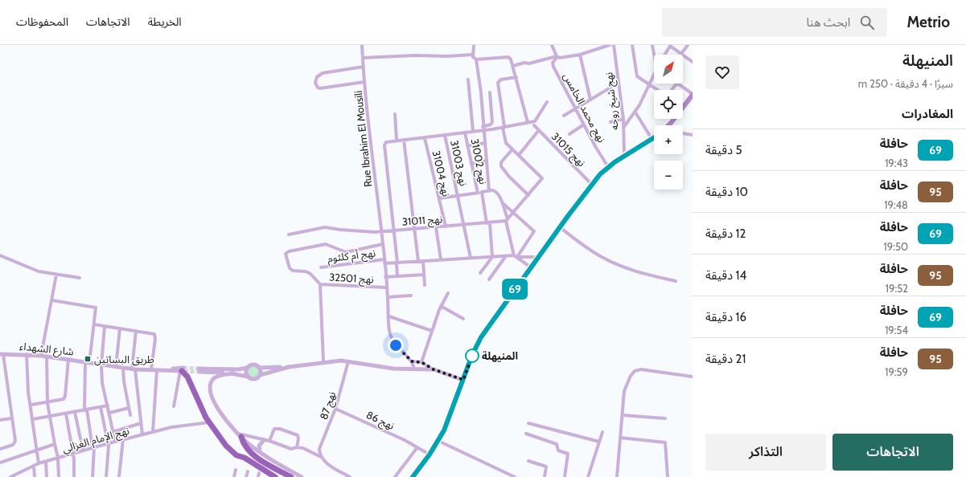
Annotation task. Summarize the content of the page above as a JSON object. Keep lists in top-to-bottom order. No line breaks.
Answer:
{"streets":{"street":["نهج شيخ روحه","نهج محمد الخامس","Rue Ibrahim El Mousili","نهج 31015","نهج 31002","نهج 31003","نهج 31004","نهج 31011","نهج أم كلثوم","نهج 32501","شارع الشهداء","نهج 87","نهج 86","نهج الإمام الغزالي"]},"crossings":[["Rue Ibrahim El Mousili","نهج 31011"],["Rue Ibrahim El Mousili","نهج أم كلثوم"],["Rue Ibrahim El Mousili","نهج 32501"],["نهج 31003","نهج 31011"],["نهج 31004","نهج 31011"],["شارع الشهداء","نهج الإمام الغزالي"],["نهج 87","نهج 86"]],"places":{"other":["المنيهلة"],"transit":["طريق البساتين"]},"lines":["bus line 69"],"north":"top right","page":{"header":"Metrio","search":"ابحث هنا","nav":["الخريطة","الاتجاهات","المحفوظات"],"heading":[["المنيهلة","سيرًا · 4 دقيقة · 250 m"],"المغادرات"],"on_map":"69","map_buttons":["+","−"],"list":[{"mark":"69","name":"حافلة","note":"19:43","value":"5 دقيقة"},{"mark":"95","name":"حافلة","note":"19:48","value":"10 دقيقة"},{"mark":"69","name":"حافلة","note":"19:50","value":"12 دقيقة"},{"mark":"95","name":"حافلة","note":"19:52","value":"14 دقيقة"},{"mark":"69","name":"حافلة","note":"19:54","value":"16 دقيقة"},{"mark":"95","name":"حافلة","note":"19:59","value":"21 دقيقة"}],"buttons":["الاتجاهات","التذاكر"]}}
